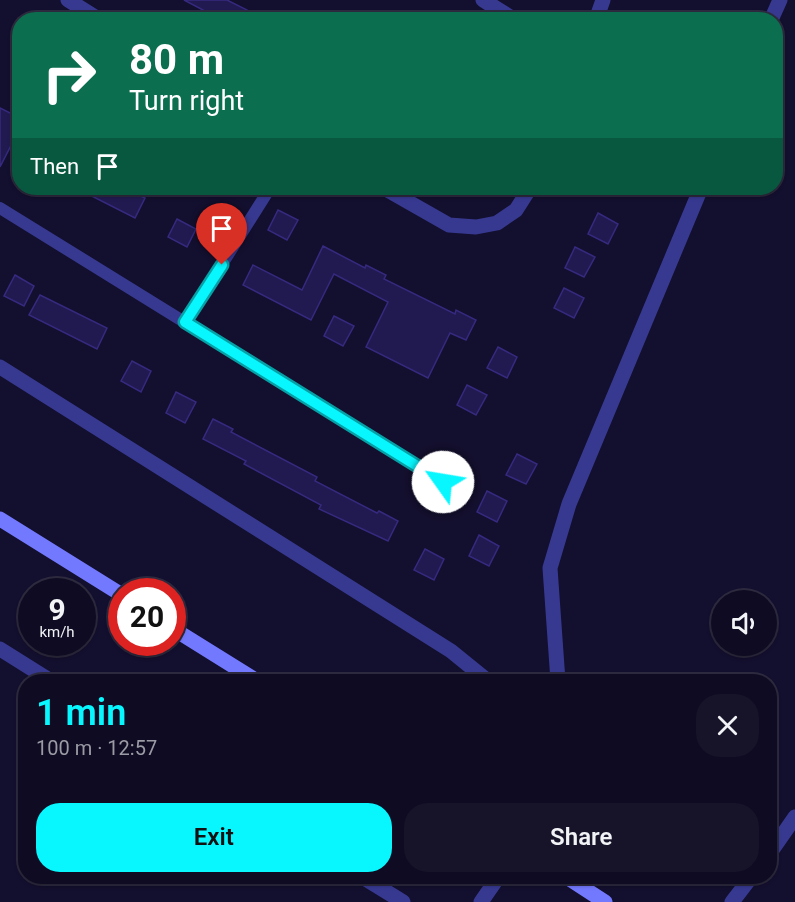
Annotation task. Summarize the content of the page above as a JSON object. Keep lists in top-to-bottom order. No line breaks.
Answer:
{"page":{"turn":["80 m","Turn right"],"then":"Then","speed":"9 km/h","limit":"20","heading":["1 min","100 m · 12:57"],"buttons":["Exit","Share"]}}
